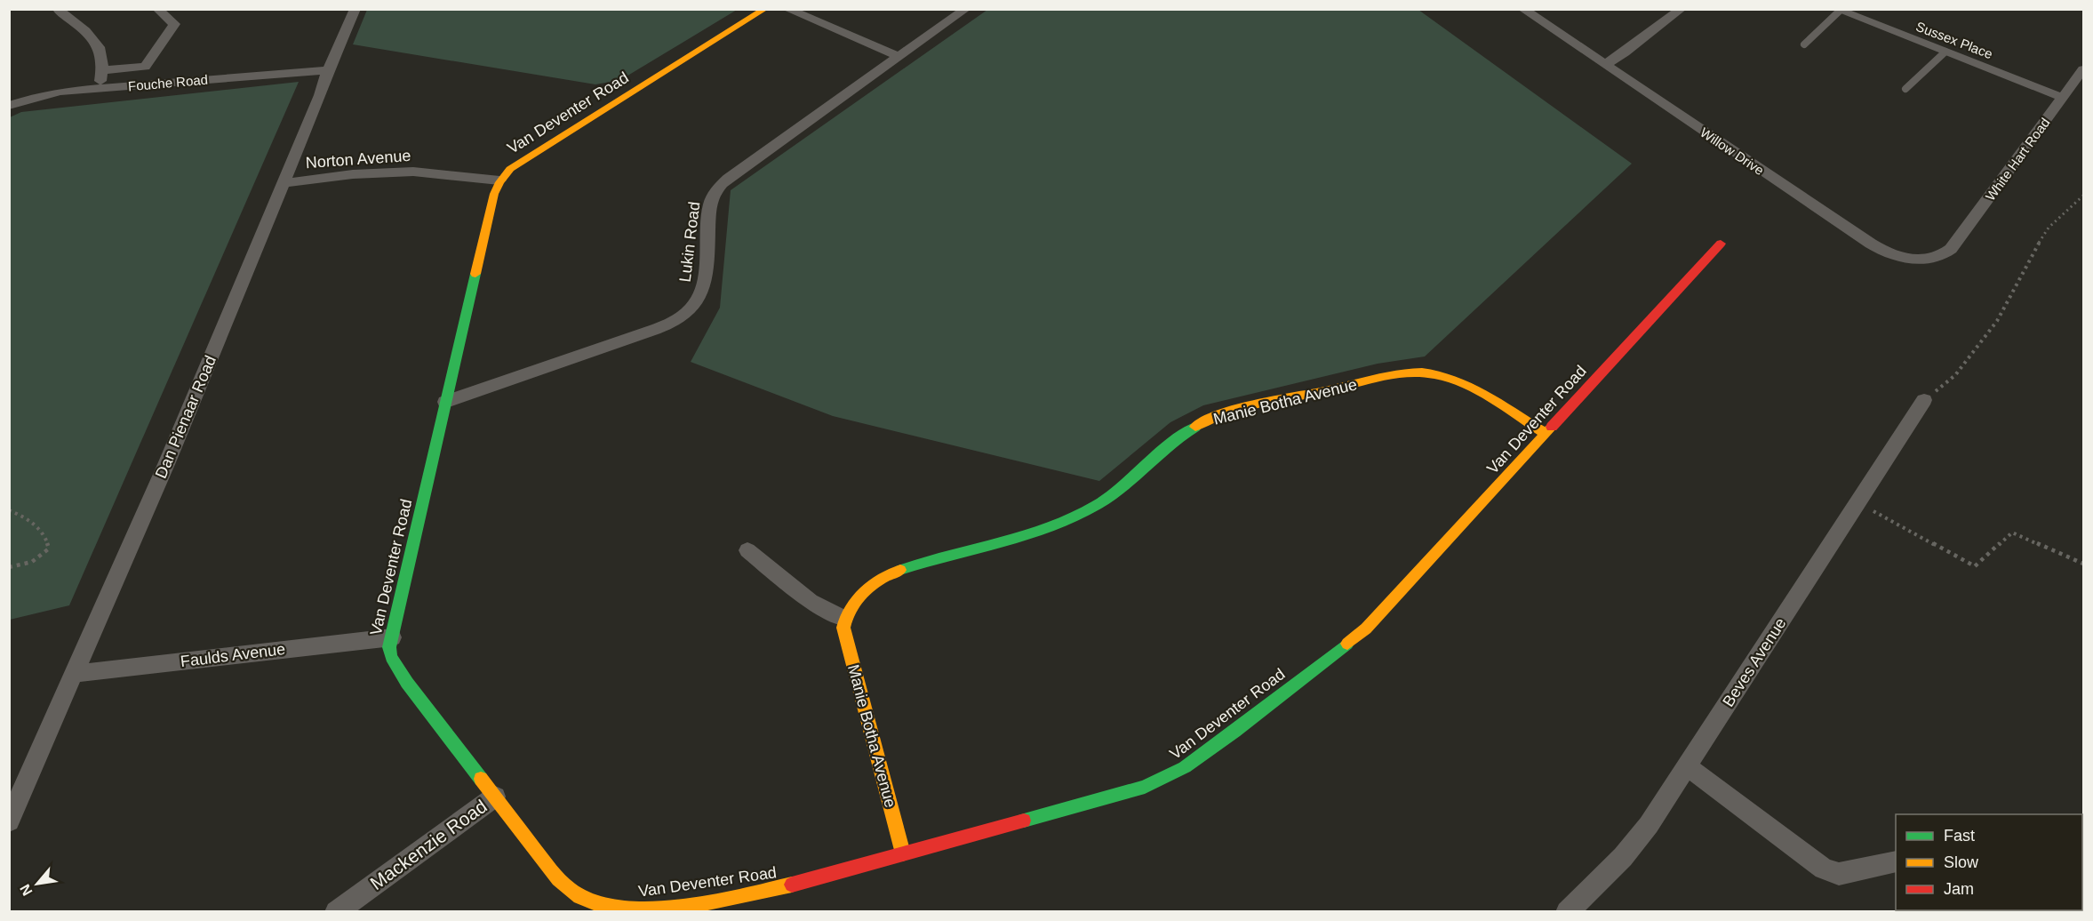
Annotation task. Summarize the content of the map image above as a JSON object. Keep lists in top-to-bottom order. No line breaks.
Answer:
{"streets":{"street":["Sussex Place","Fouche Road","Van Deventer Road","Willow Drive","Norton Avenue","White Hart Road","Lukin Road","Manie Botha Avenue","Dan Pienaar Road","Faulds Avenue","Beves Avenue","Mackenzie Road"]},"crossings":[["Sussex Place","White Hart Road"],["Fouche Road","Dan Pienaar Road"],["Van Deventer Road","Norton Avenue"],["Van Deventer Road","Lukin Road"],["Van Deventer Road","Manie Botha Avenue"],["Van Deventer Road","Faulds Avenue"],["Van Deventer Road","Mackenzie Road"],["Willow Drive","White Hart Road"],["Norton Avenue","Dan Pienaar Road"],["Dan Pienaar Road","Faulds Avenue"]],"legend":["Fast","Slow","Jam"],"north":"bottom left"}
